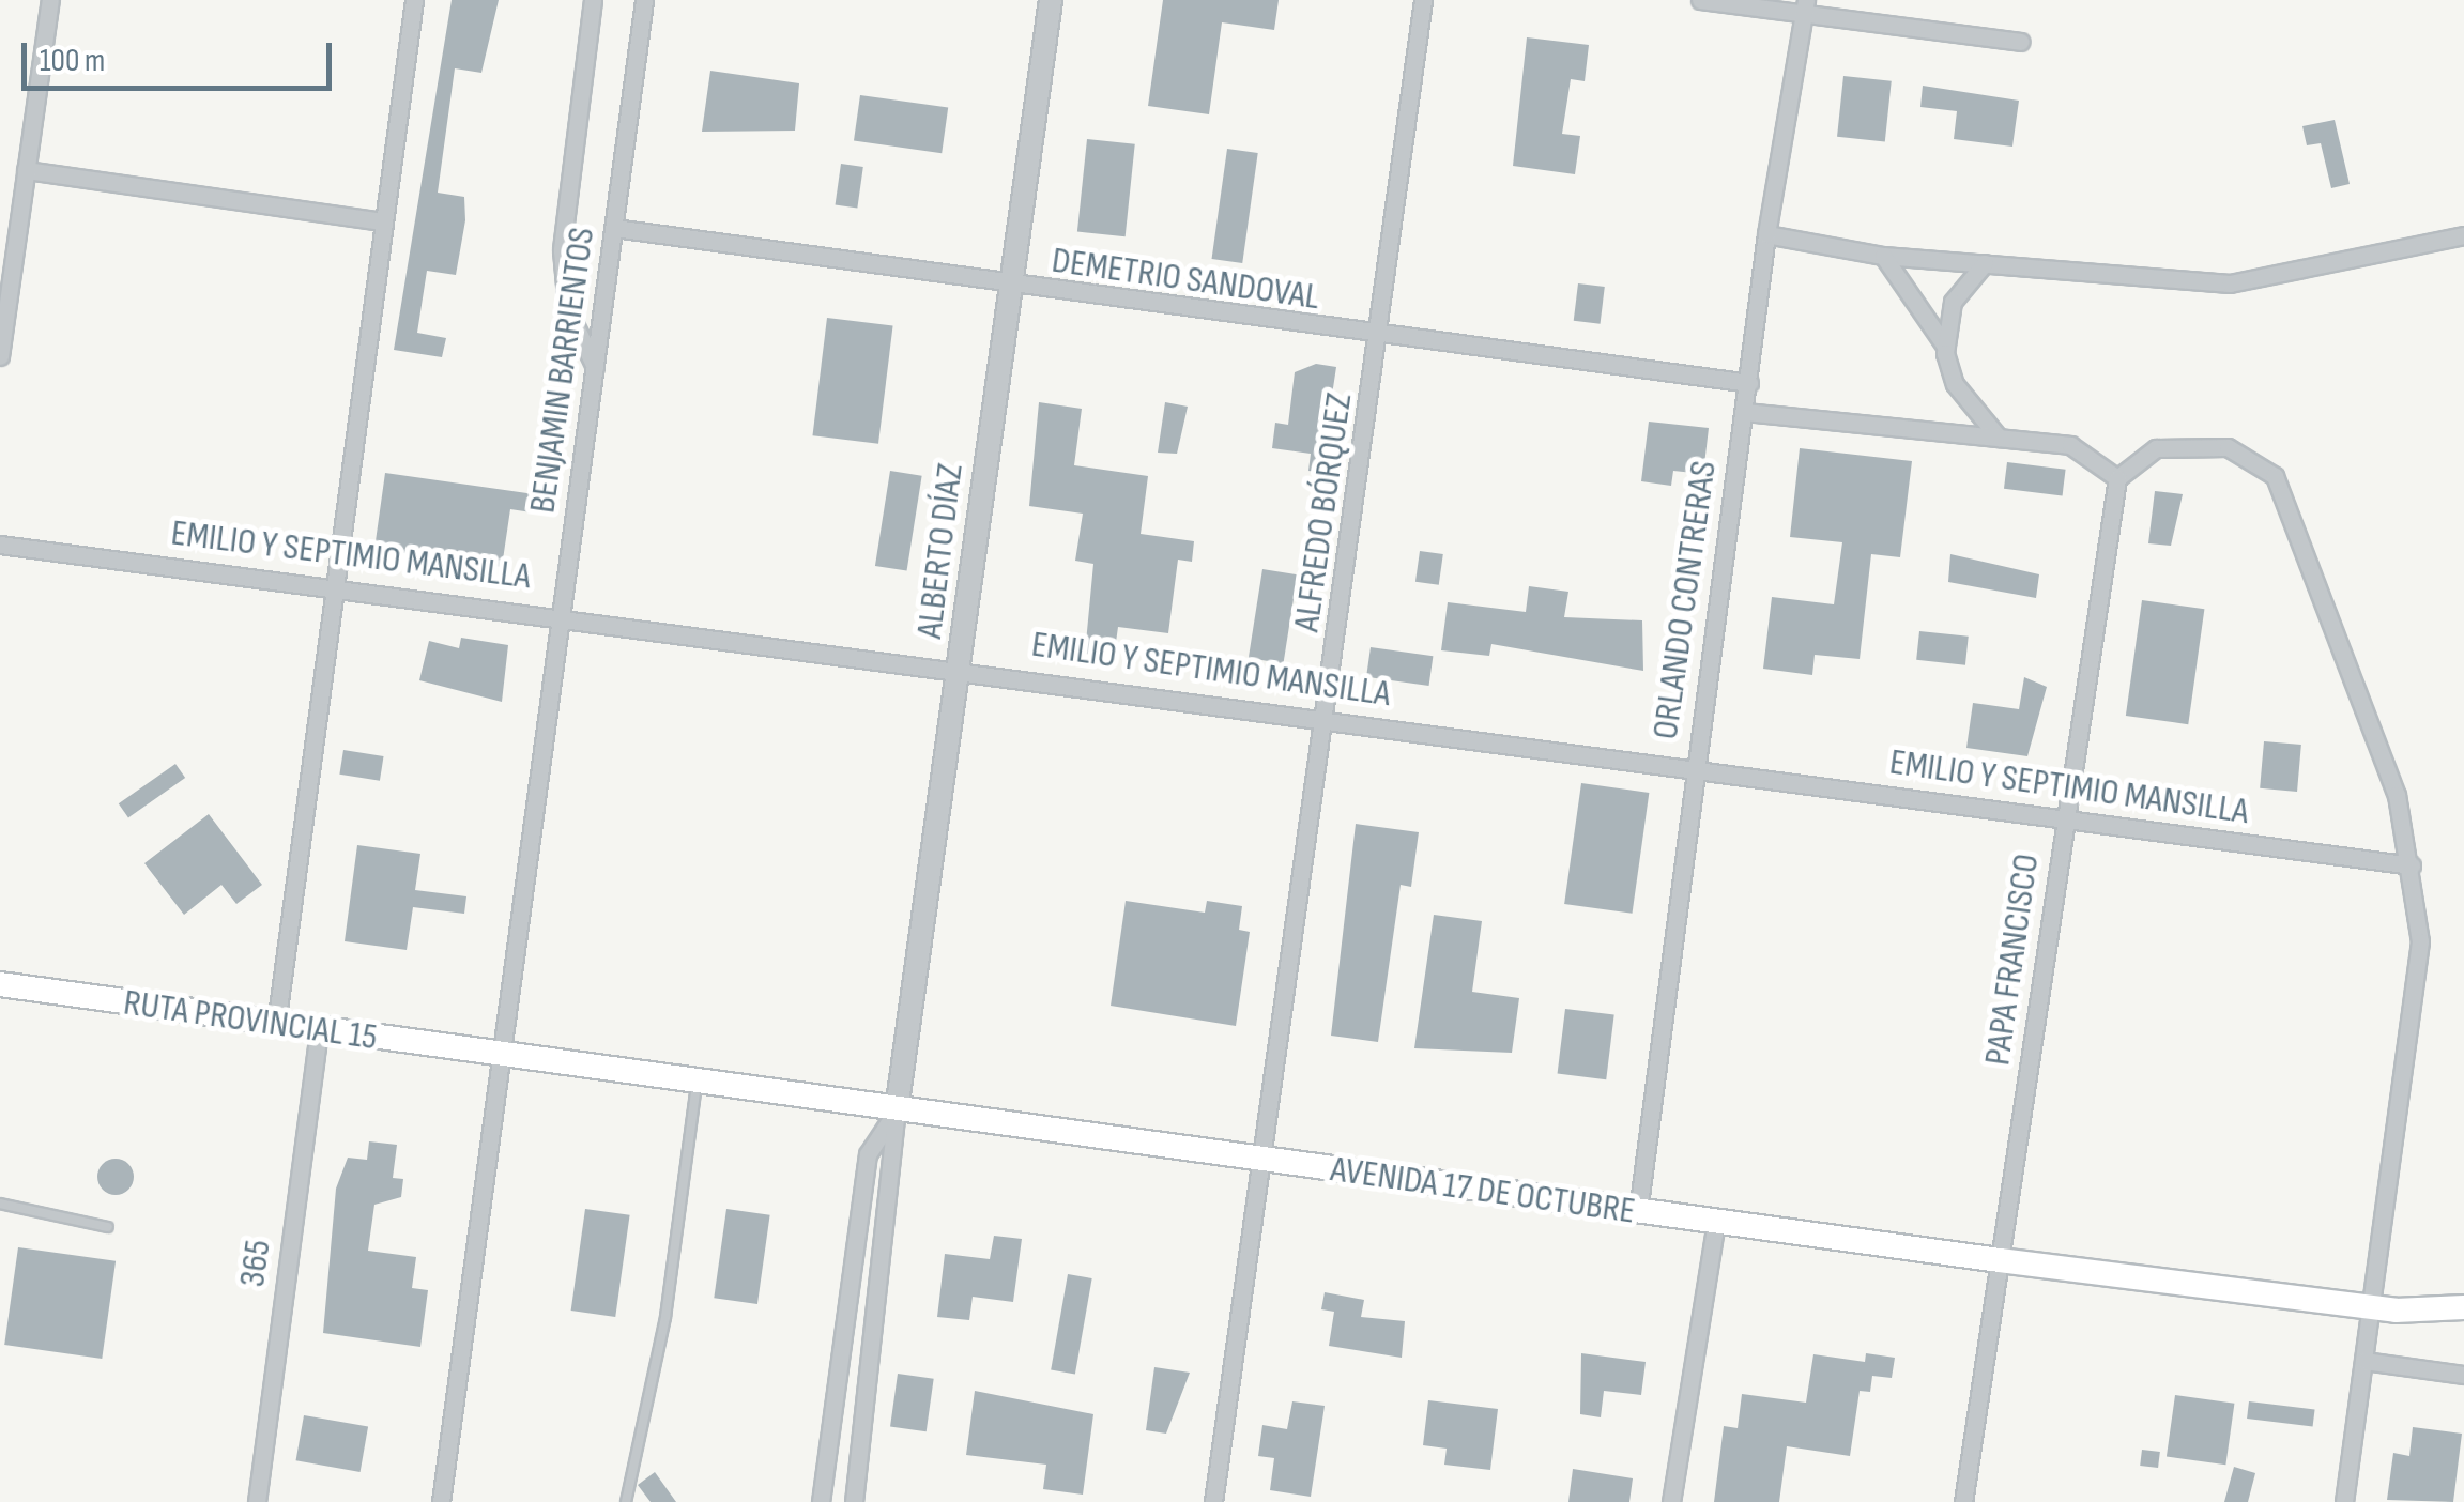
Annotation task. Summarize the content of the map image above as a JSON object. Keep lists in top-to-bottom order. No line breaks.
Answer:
{"streets":{"main road":["RUTA PROVINCIAL 15","AVENIDA 17 DE OCTUBRE"],"street":["DEMETRIO SANDOVAL","BENJAMIN BARRIENTOS","ALFREDO BÓRQUEZ","ALBERTO DÍAZ","EMILIO Y SEPTIMIO MANSILLA","ORLANDO CONTRERAS","PAPA FRANCISCO","365"]},"crossings":[["DEMETRIO SANDOVAL","BENJAMIN BARRIENTOS"],["DEMETRIO SANDOVAL","ALFREDO BÓRQUEZ"],["DEMETRIO SANDOVAL","ALBERTO DÍAZ"],["DEMETRIO SANDOVAL","ORLANDO CONTRERAS"],["BENJAMIN BARRIENTOS","EMILIO Y SEPTIMIO MANSILLA"],["BENJAMIN BARRIENTOS","RUTA PROVINCIAL 15"],["BENJAMIN BARRIENTOS","AVENIDA 17 DE OCTUBRE"],["ALFREDO BÓRQUEZ","EMILIO Y SEPTIMIO MANSILLA"],["ALFREDO BÓRQUEZ","AVENIDA 17 DE OCTUBRE"],["ALBERTO DÍAZ","EMILIO Y SEPTIMIO MANSILLA"],["ALBERTO DÍAZ","AVENIDA 17 DE OCTUBRE"],["EMILIO Y SEPTIMIO MANSILLA","ORLANDO CONTRERAS"],["EMILIO Y SEPTIMIO MANSILLA","PAPA FRANCISCO"],["ORLANDO CONTRERAS","AVENIDA 17 DE OCTUBRE"],["PAPA FRANCISCO","AVENIDA 17 DE OCTUBRE"],["RUTA PROVINCIAL 15","AVENIDA 17 DE OCTUBRE"],["RUTA PROVINCIAL 15","365"]],"scale_bar":"100 m"}
